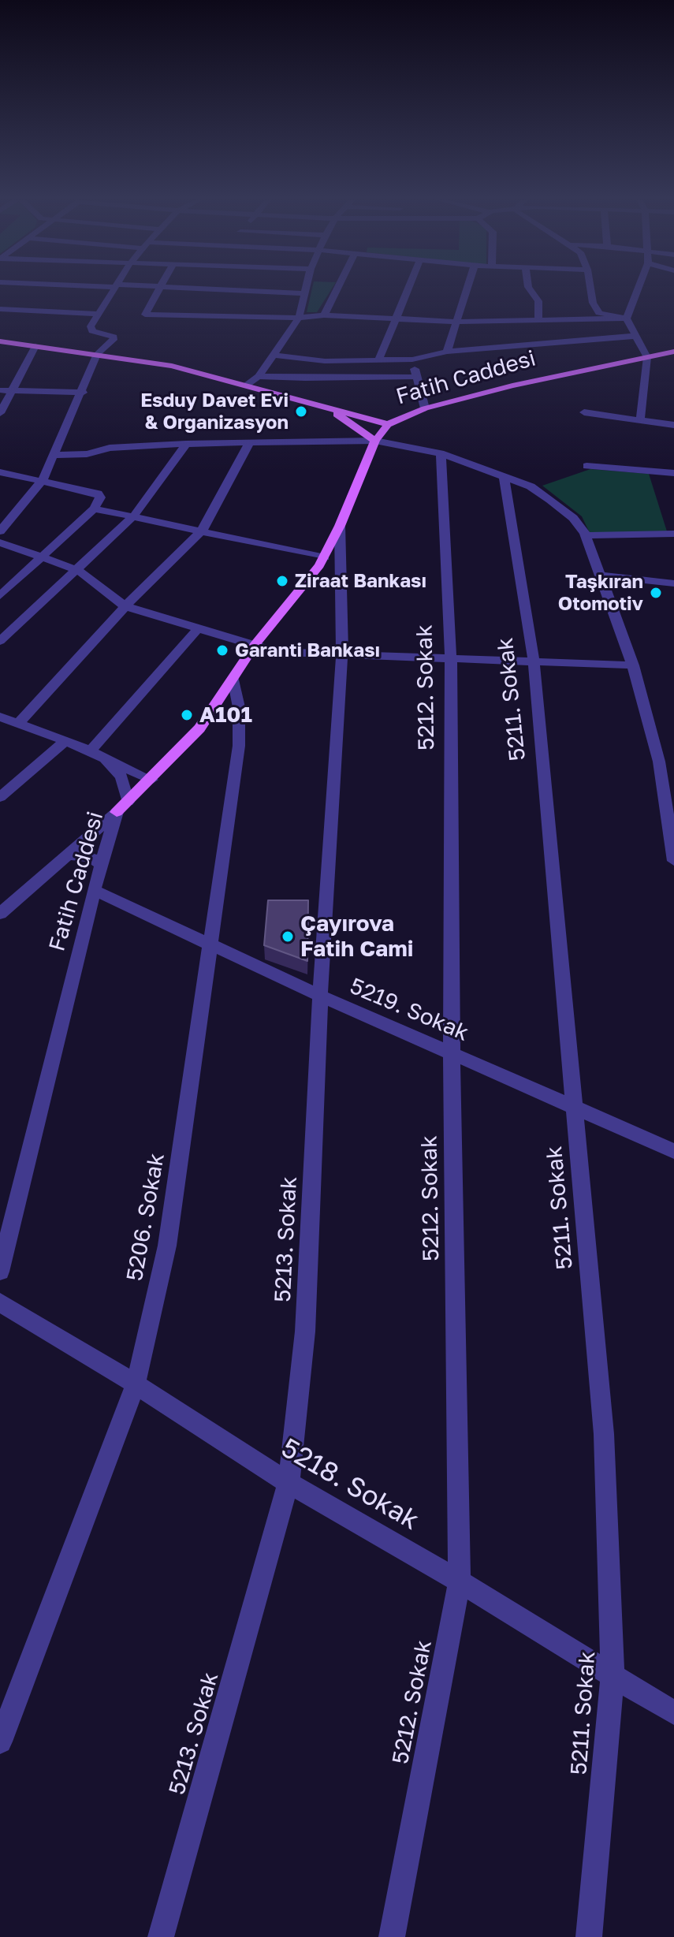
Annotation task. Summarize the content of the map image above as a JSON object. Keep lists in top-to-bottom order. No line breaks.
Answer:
{"streets":{"main road":["Fatih Caddesi"],"street":["5212. Sokak","5211. Sokak","5219. Sokak","5206. Sokak","5213. Sokak","5218. Sokak"]},"crossings":[["Fatih Caddesi","5219. Sokak"],["Fatih Caddesi","5206. Sokak"],["Fatih Caddesi","5213. Sokak"],["5212. Sokak","5219. Sokak"],["5212. Sokak","5218. Sokak"],["5211. Sokak","5219. Sokak"],["5211. Sokak","5218. Sokak"],["5219. Sokak","5206. Sokak"],["5219. Sokak","5213. Sokak"],["5206. Sokak","5218. Sokak"],["5213. Sokak","5218. Sokak"]],"places":["Esduy Davet Evi & Organizasyon","Ziraat Bankası","Taşkıran Otomotiv","Garanti Bankası","A101","Çayırova Fatih Cami"]}
